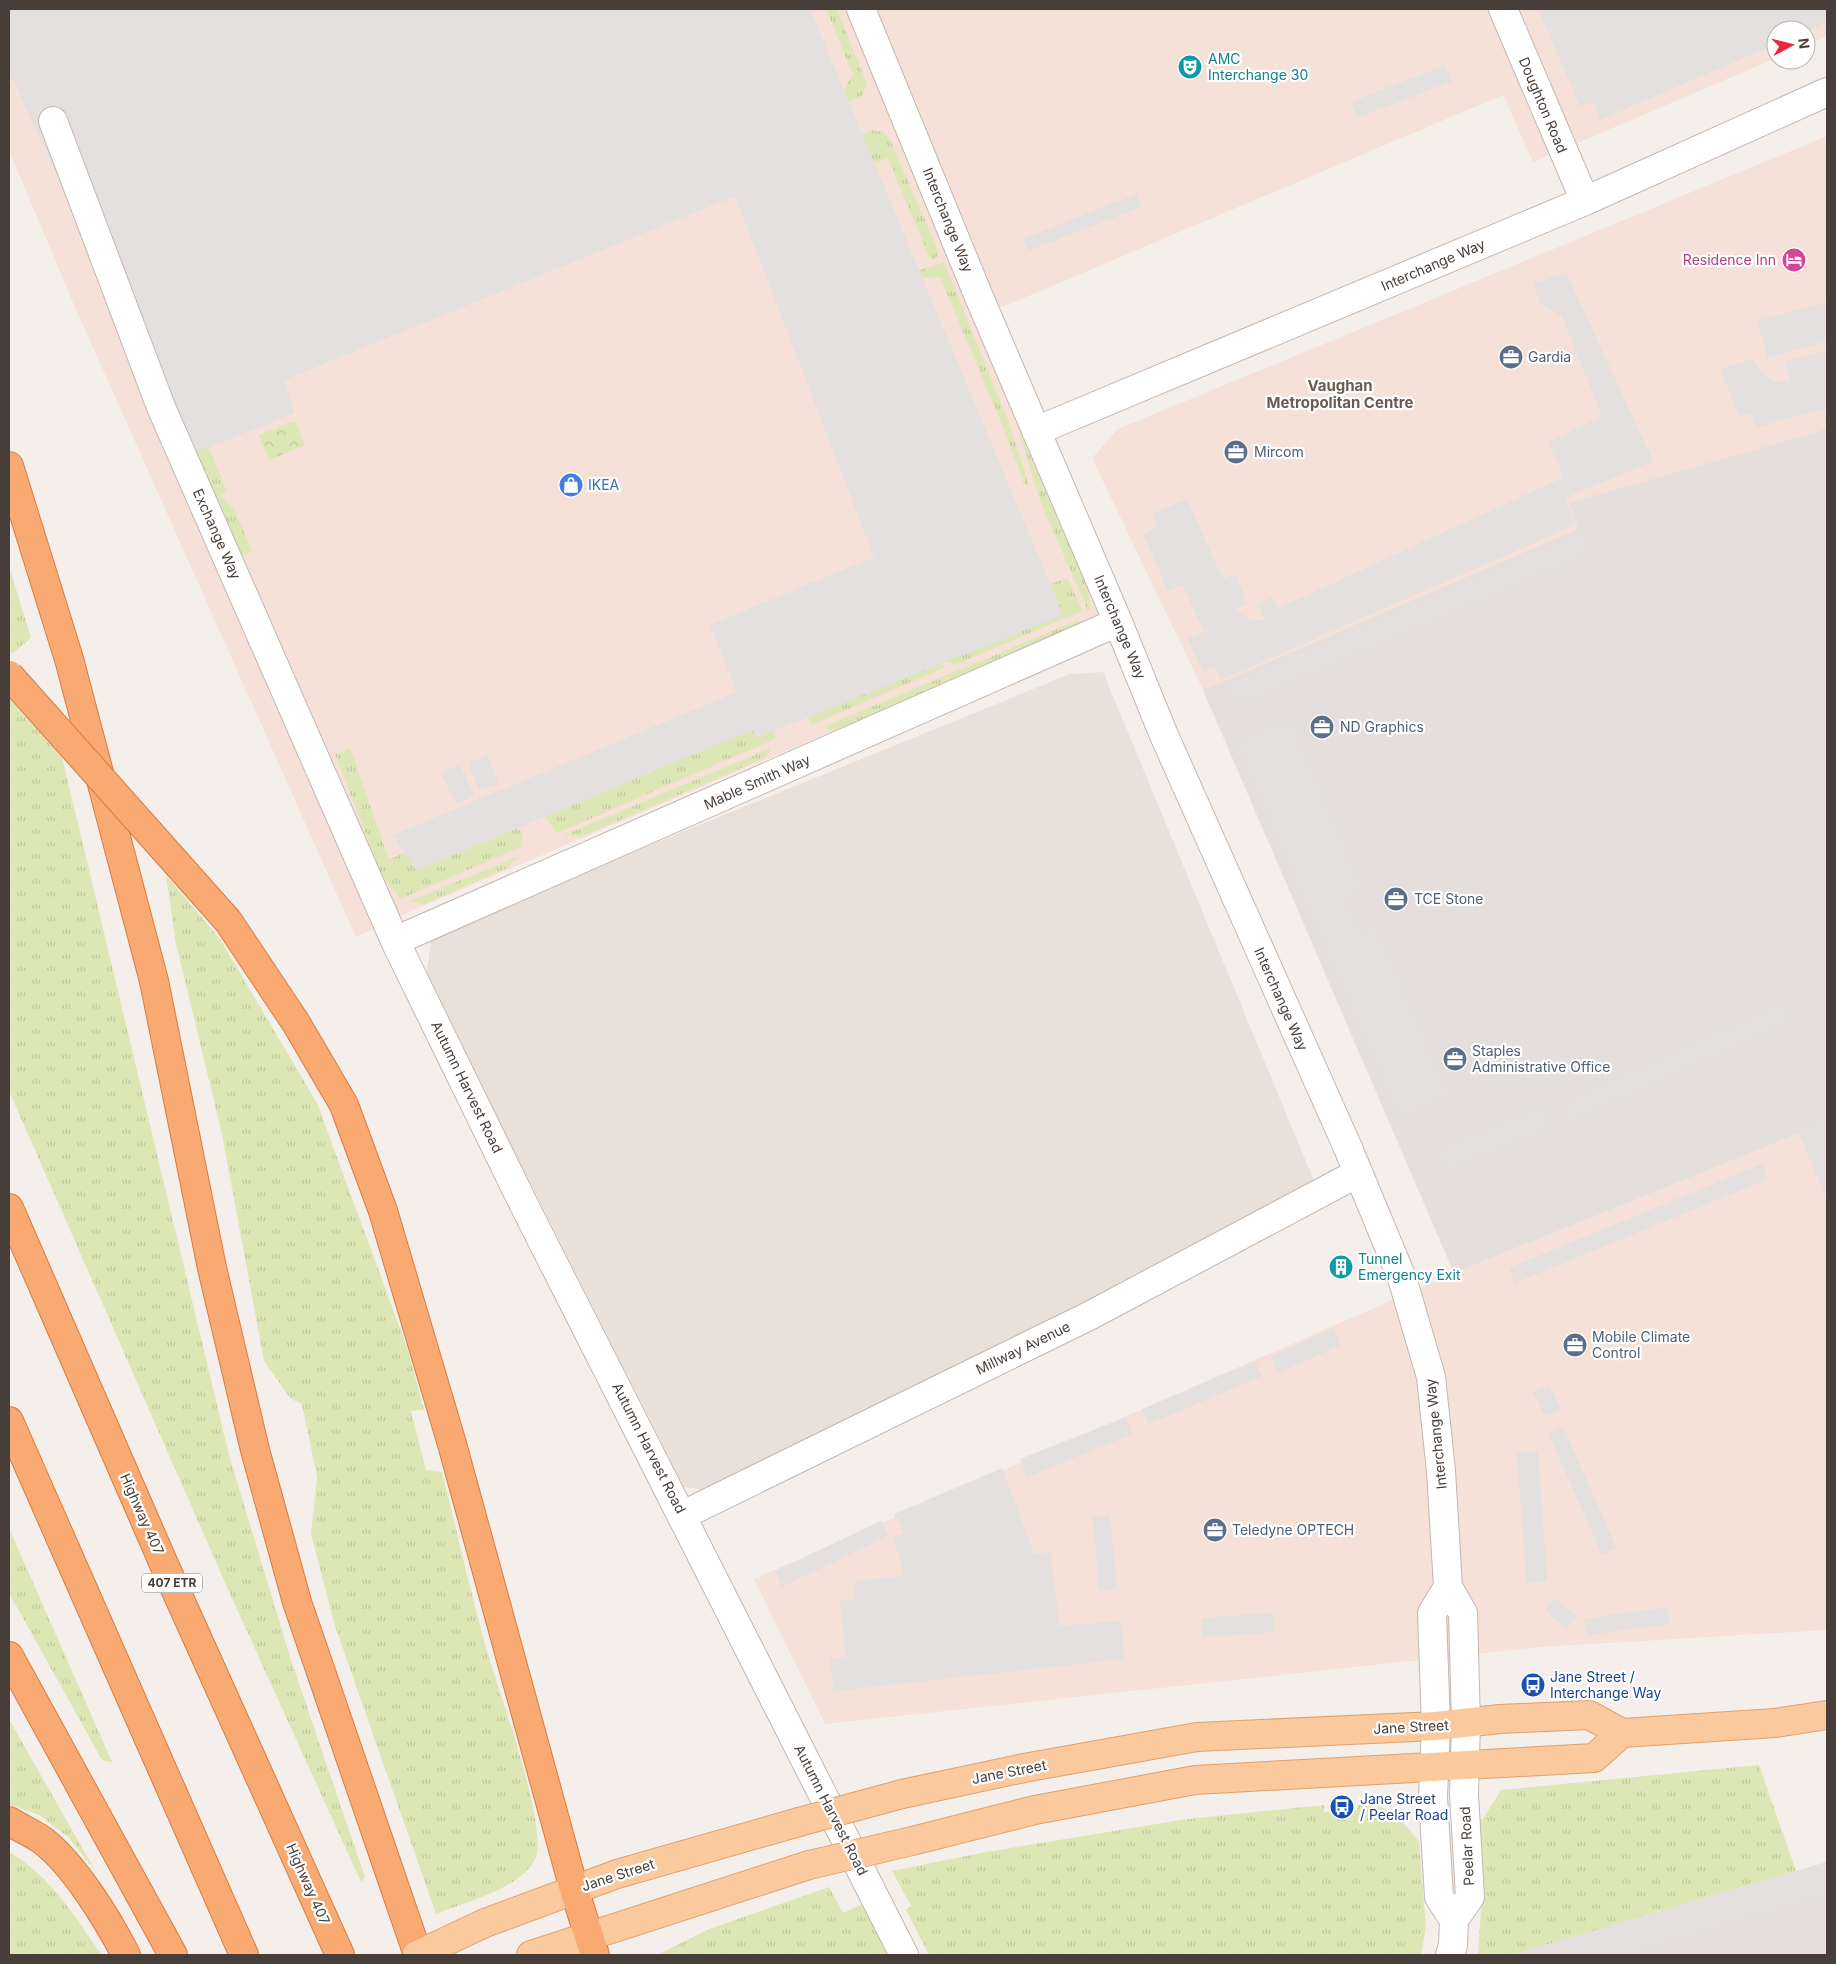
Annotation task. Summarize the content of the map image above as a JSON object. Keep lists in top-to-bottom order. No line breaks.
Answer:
{"streets":{"highway":["Highway 407","407 ETR"],"main road":["Jane Street"],"street":["Doughton Road","Interchange Way","Exchange Way","Mable Smith Way","Autumn Harvest Road","Millway Avenue","Peelar Road"]},"crossings":[["Doughton Road","Interchange Way"],["Interchange Way","Mable Smith Way"],["Interchange Way","Millway Avenue"],["Interchange Way","Jane Street"],["Interchange Way","Peelar Road"],["Exchange Way","Mable Smith Way"],["Exchange Way","Autumn Harvest Road"],["Mable Smith Way","Autumn Harvest Road"],["Autumn Harvest Road","Millway Avenue"]],"districts":["Vaughan Metropolitan Centre"],"places":{"theatre":["AMC Interchange 30"],"hotel":["Residence Inn"],"office":["Gardia","Mircom","ND Graphics","TCE Stone","Staples Administrative Office","Mobile Climate Control","Teledyne OPTECH"],"shop":["IKEA"],"building":["Tunnel Emergency Exit"],"bus stop":["Jane Street / Interchange Way","Jane Street / Peelar Road"]},"north":"right"}
